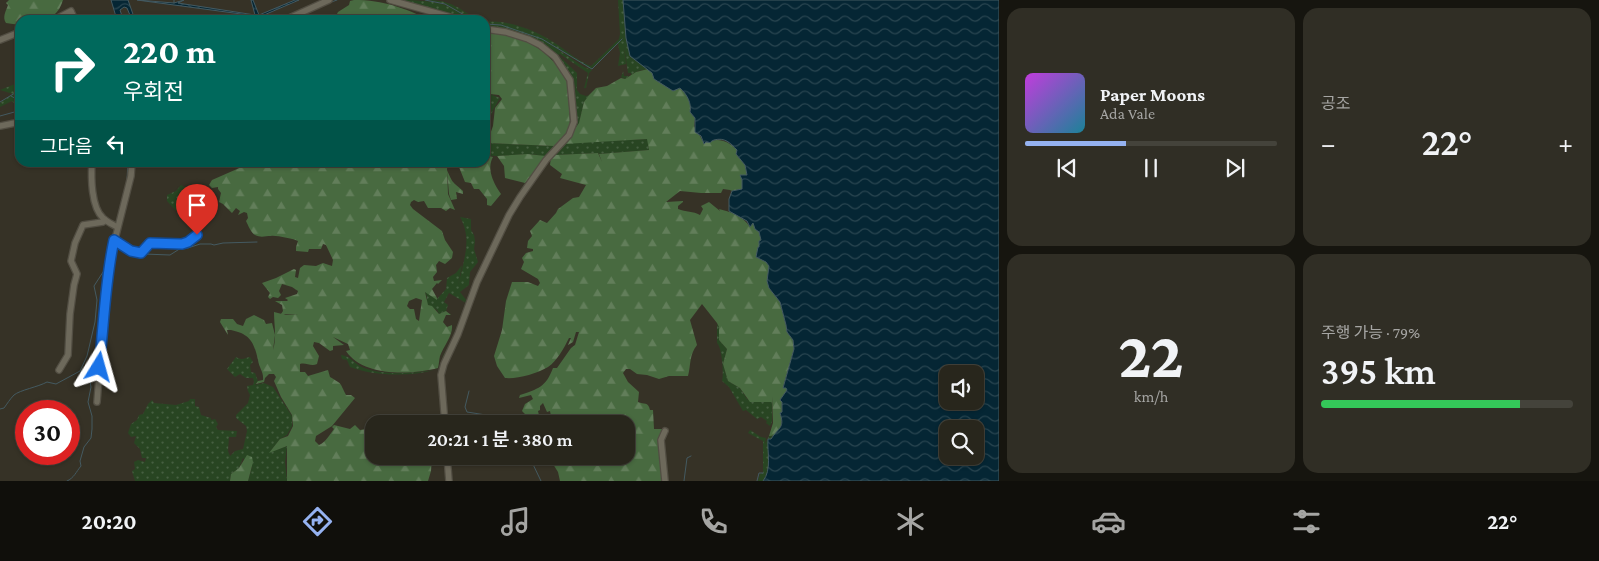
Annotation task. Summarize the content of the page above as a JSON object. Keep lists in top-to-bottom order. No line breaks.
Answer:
{"page":{"tile":["공조",["22","km/h"],["주행 가능 · 79%","395 km"]],"turn":["220 m","우회전"],"song":["Paper Moons","Ada Vale"],"then":"그다음","heat":["−","22°","+"],"limit":"30","trip":"20:21 · 1 분 · 380 m","tabs":["20:20","22°"]}}
